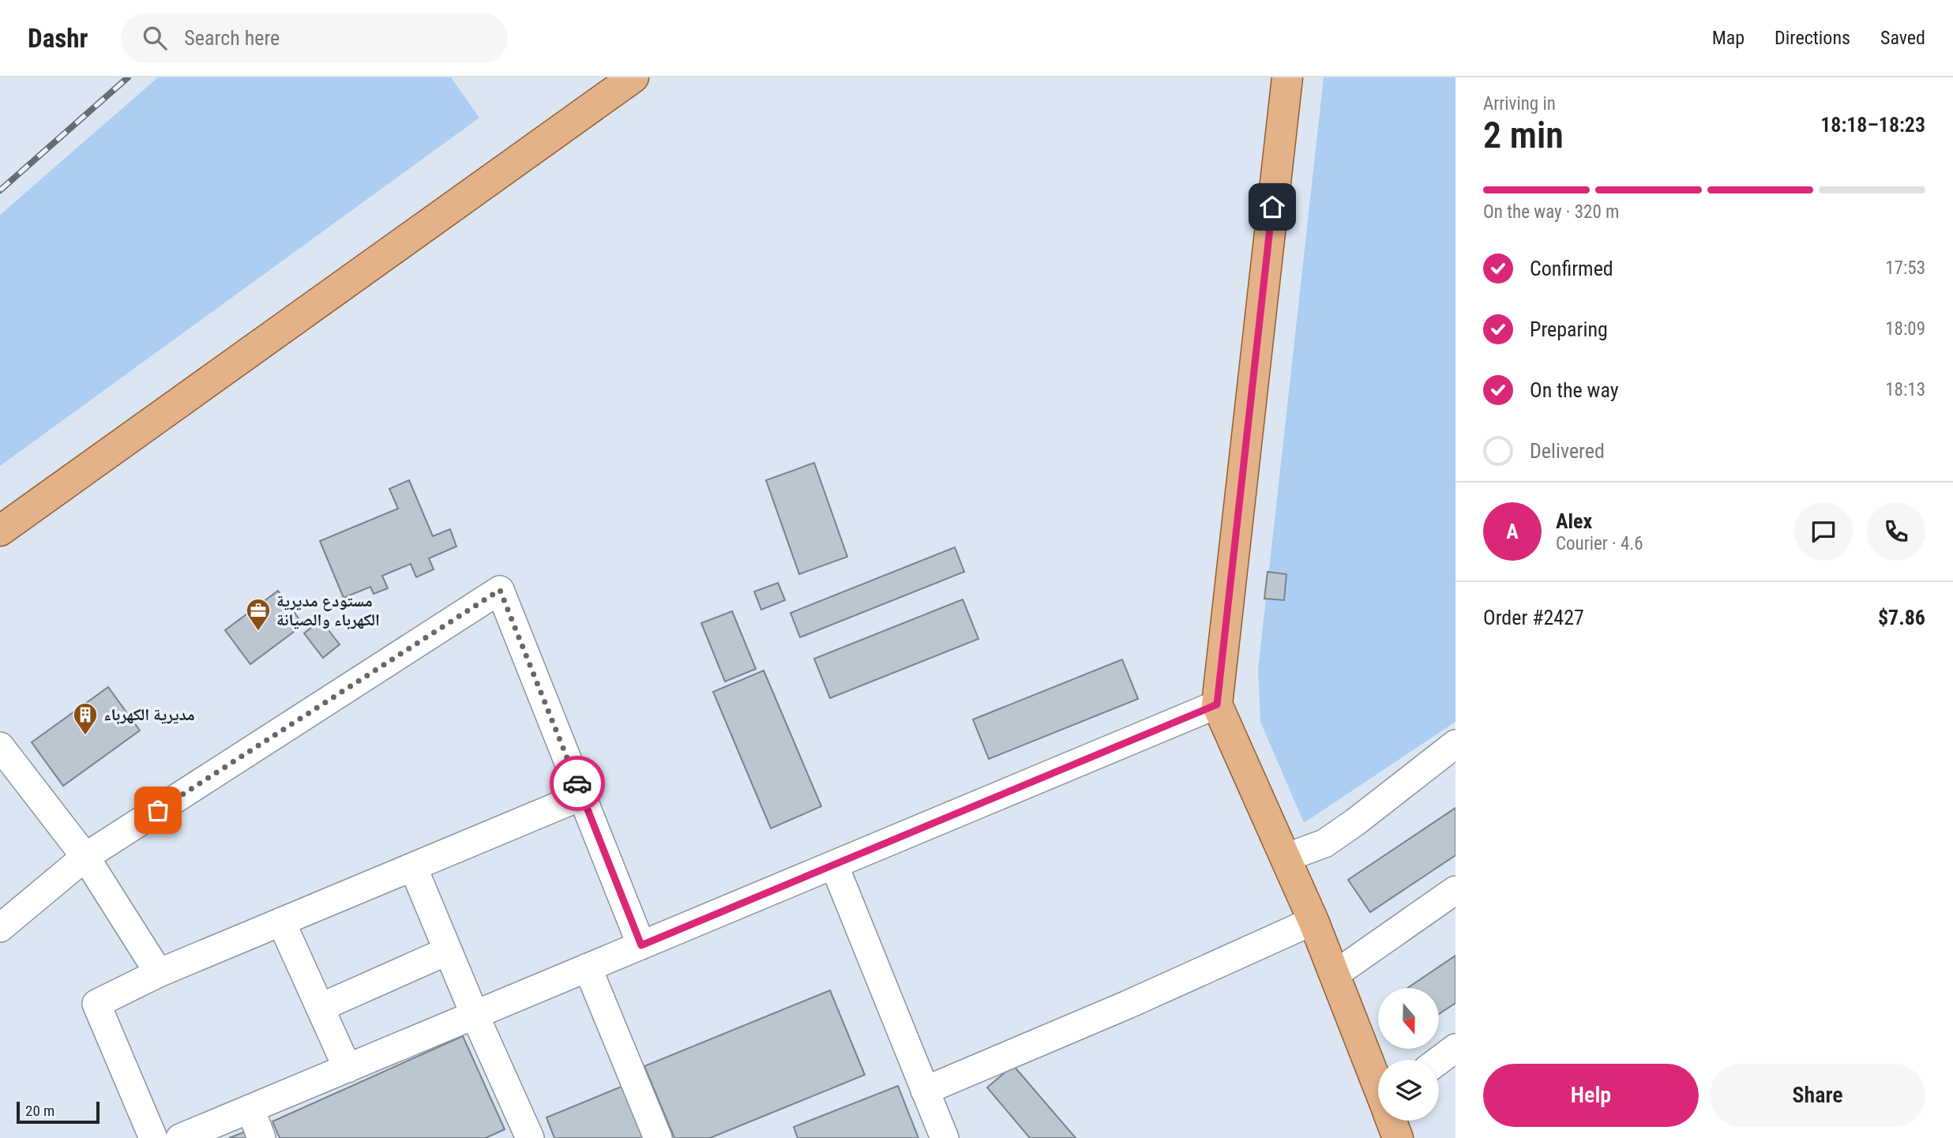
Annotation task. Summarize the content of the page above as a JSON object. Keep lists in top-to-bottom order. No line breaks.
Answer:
{"places":{"office":["مستودع مديرية الكهرباء والصيانة"],"building":["مديرية الكهرباء"]},"scale_bar":"20 m","north":"bottom","page":{"header":"Dashr","search":"Search here","nav":["Map","Directions","Saved"],"heading":["2 min","Arriving in","18:18–18:23"],"panel":["Alex","Courier · 4.6","Order #2427","$7.86"],"bar":"On the way · 320 m","list":[["Confirmed","17:53"],["Preparing","18:09"],["On the way","18:13"],"Delivered"],"round":"A","buttons":["Help","Share"],"scale":"20 m"}}
